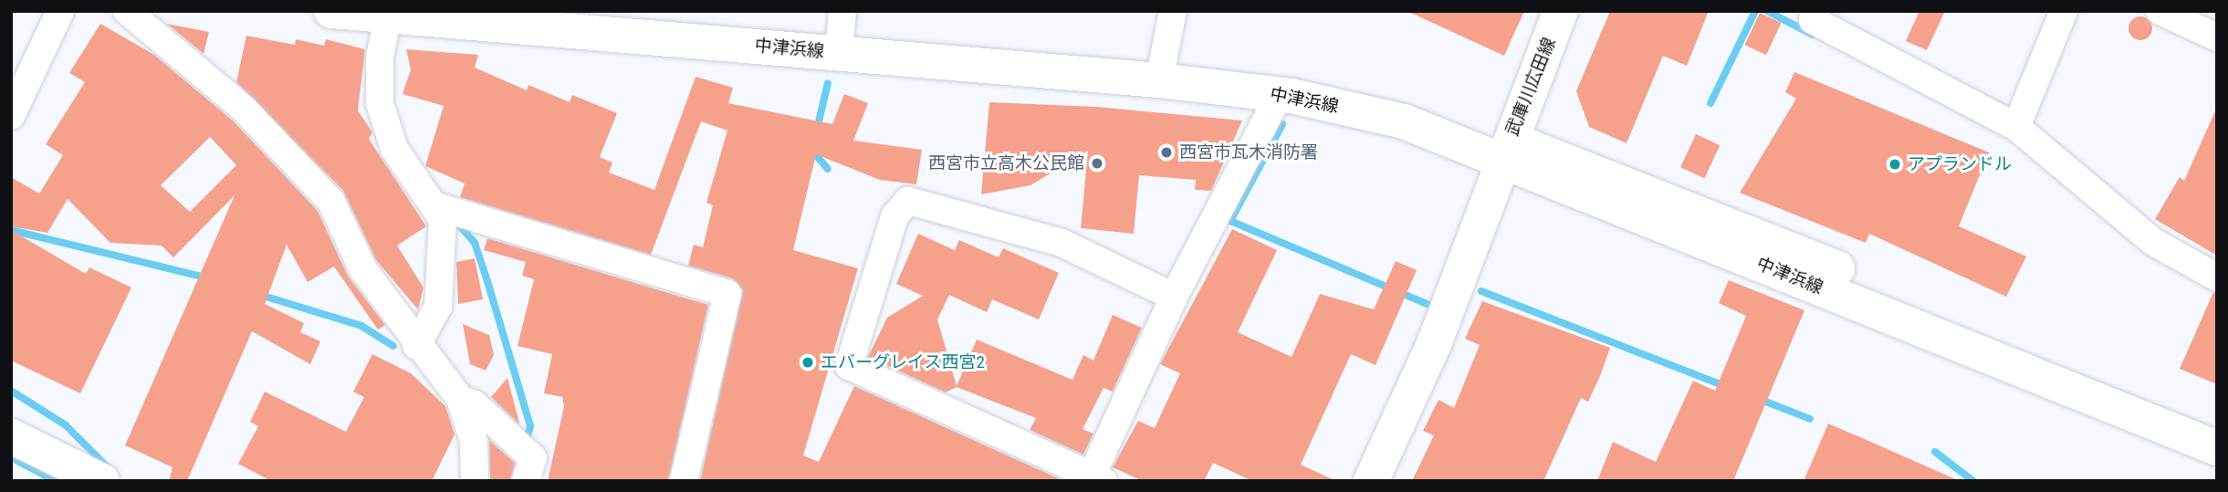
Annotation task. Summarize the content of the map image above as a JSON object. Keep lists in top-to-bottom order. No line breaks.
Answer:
{"streets":{"street":["中津浜線","武庫川広田線"]},"crossings":[["中津浜線","武庫川広田線"]],"places":["西宮市瓦木消防署","西宮市立高木公民館","アプランドル","エバーグレイス西宮2"]}
